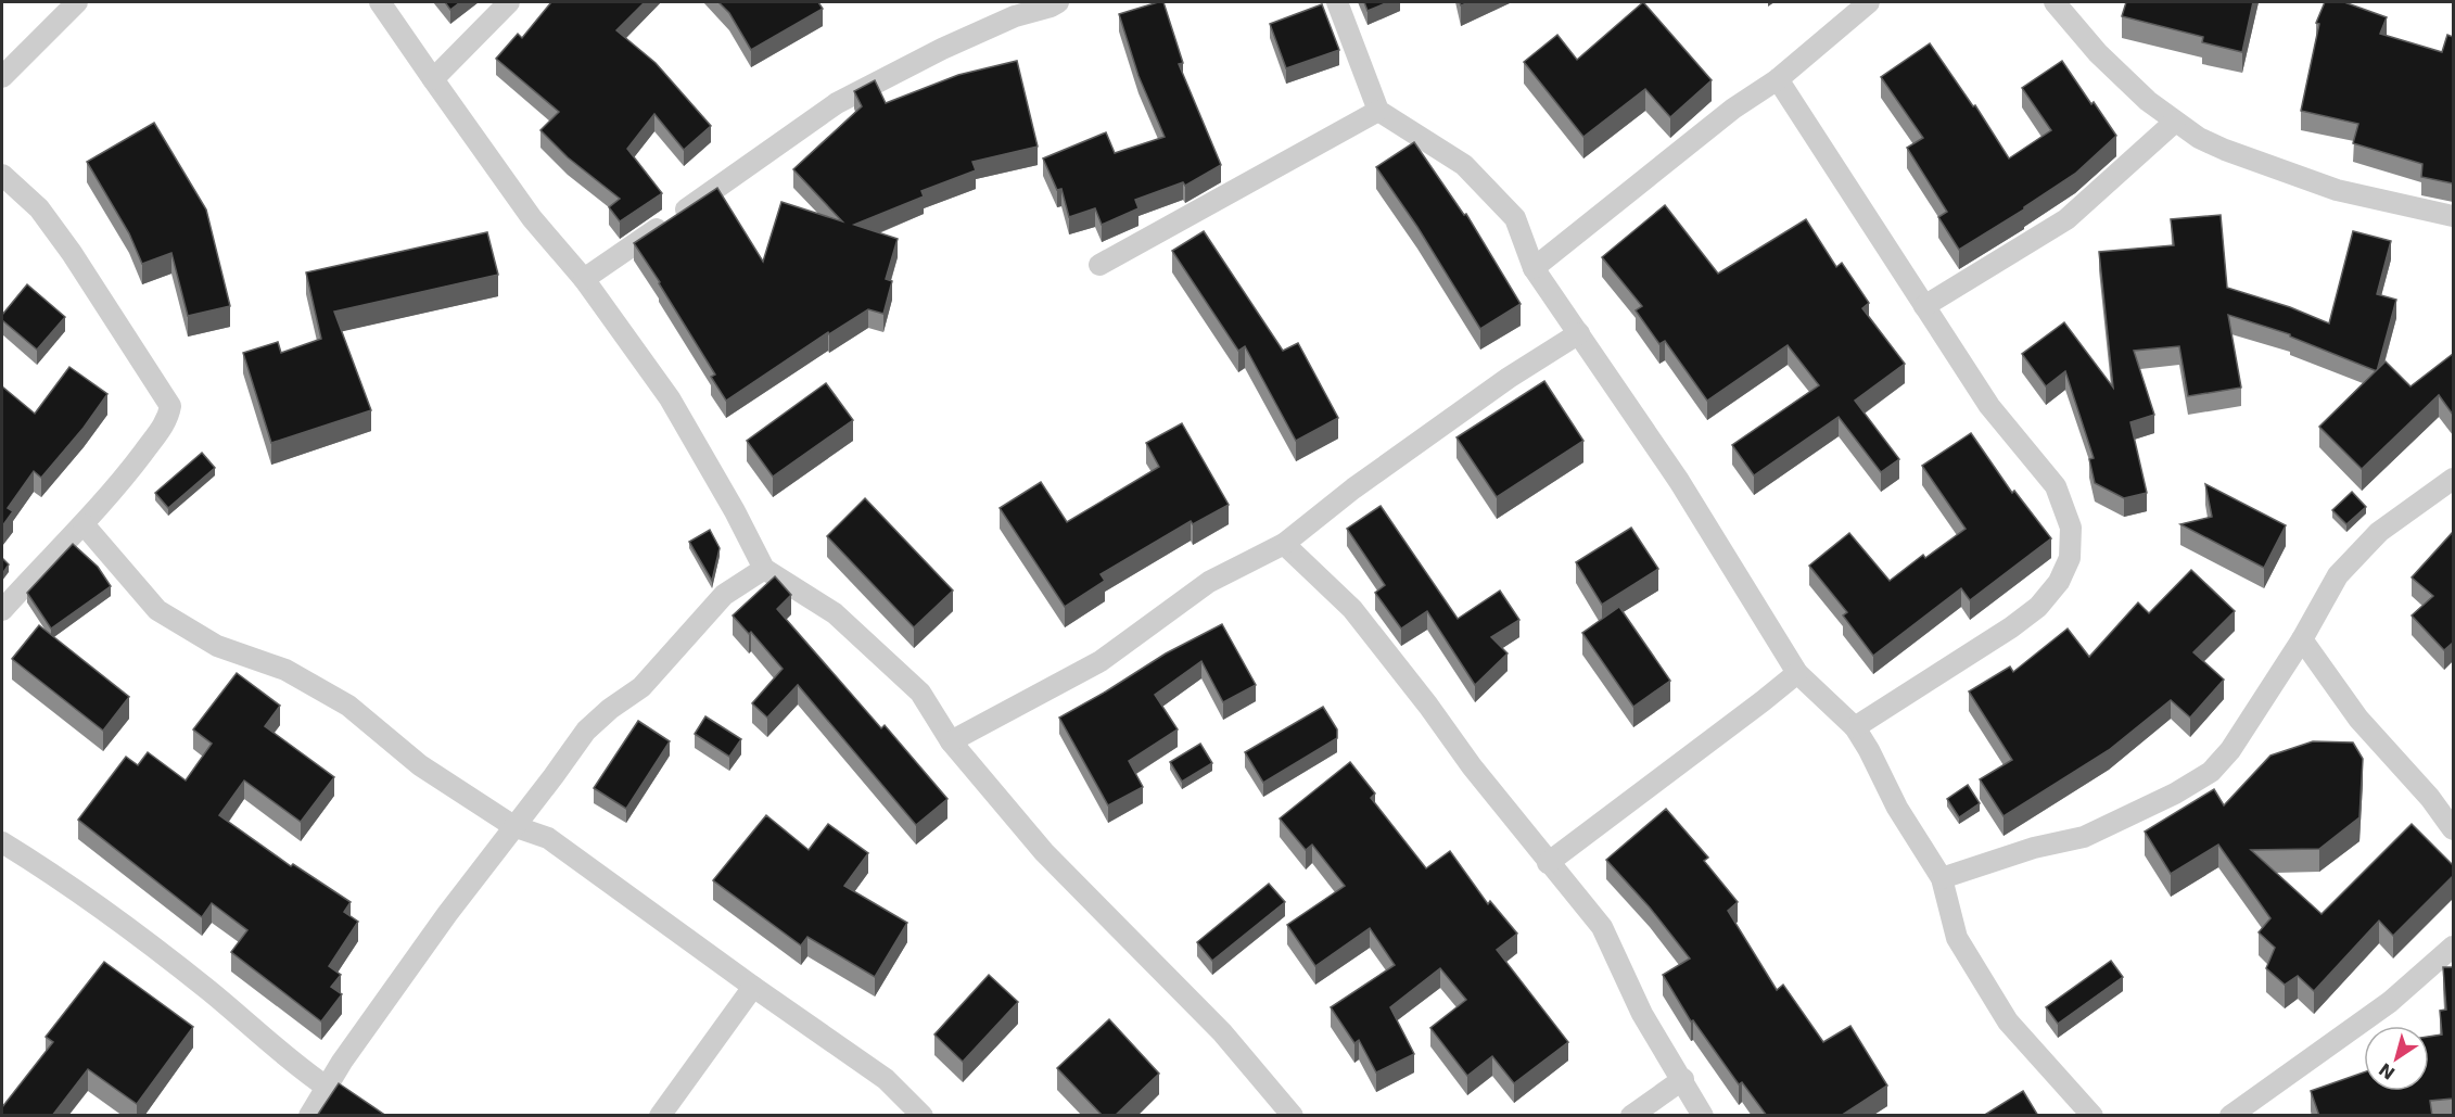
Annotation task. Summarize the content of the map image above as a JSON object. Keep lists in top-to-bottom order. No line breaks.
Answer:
{"north":"bottom left"}
